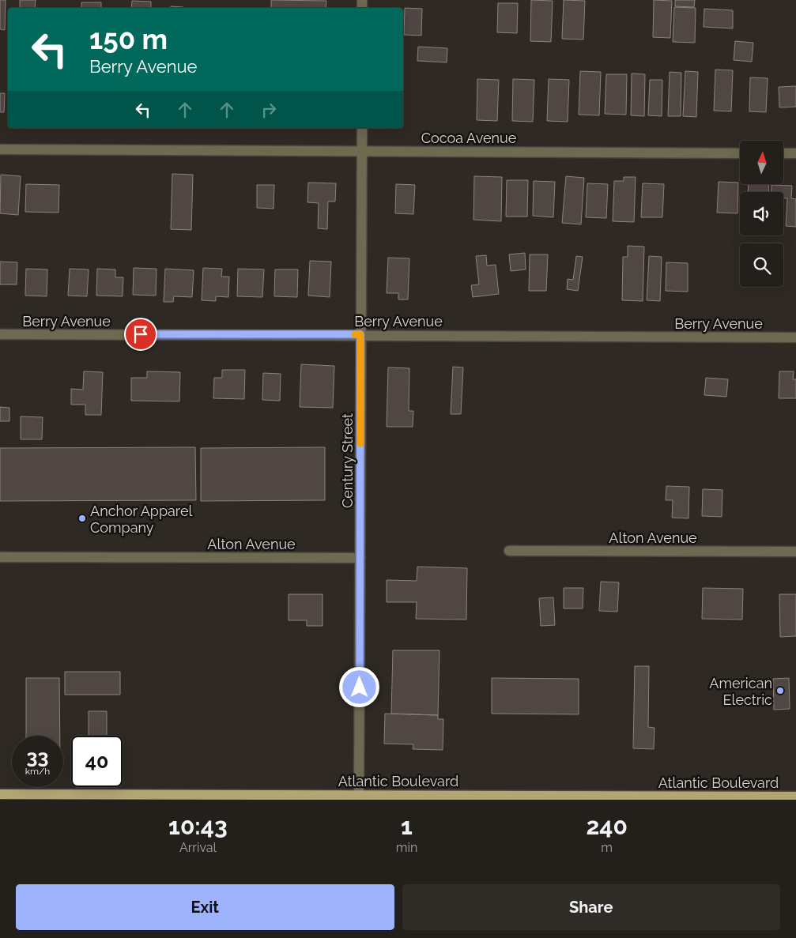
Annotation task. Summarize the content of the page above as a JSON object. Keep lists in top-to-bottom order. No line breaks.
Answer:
{"streets":{"main road":["Atlantic Boulevard"],"street":["Cocoa Avenue","Berry Avenue","Century Street","Alton Avenue"]},"crossings":[["Cocoa Avenue","Century Street"],["Berry Avenue","Century Street"],["Century Street","Alton Avenue"],["Century Street","Atlantic Boulevard"]],"places":["Anchor Apparel Company","American Electric"],"north":"top","page":{"turn":["150 m","Berry Avenue"],"speed":"33 km/h","limit":"40","eta":["10:43","Arrival","1","min","240","m"],"buttons":["Exit","Share"]}}
